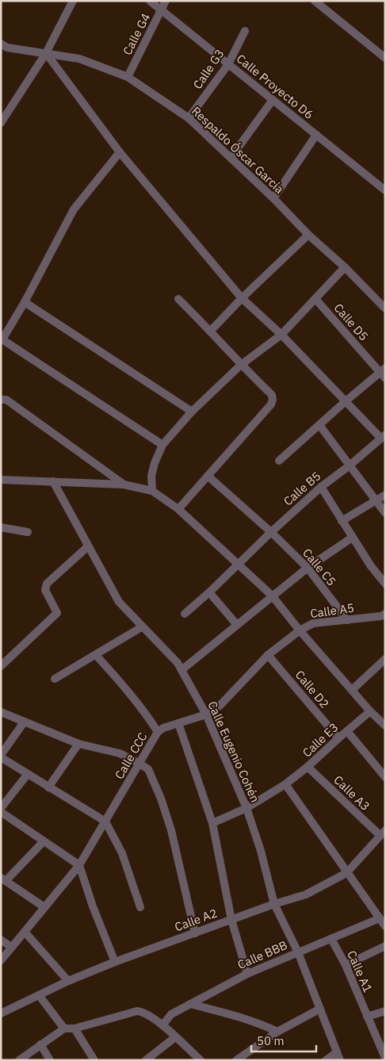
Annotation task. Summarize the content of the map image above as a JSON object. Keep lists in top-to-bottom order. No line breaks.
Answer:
{"streets":{"street":["Calle G4","Calle G3","Calle Proyecto D6","Respaldo Óscar García","Calle D5","Calle B5","Calle C5","Calle A5","Calle D2","Calle E3","Calle Eugenio Cohén","Calle CCC","Calle A3","Calle A2","Calle BBB","Calle A1"]},"crossings":[["Calle G4","Calle Proyecto D6"],["Calle G4","Respaldo Óscar García"],["Calle G3","Calle Proyecto D6"],["Calle G3","Respaldo Óscar García"],["Calle B5","Calle C5"],["Calle C5","Calle A5"],["Calle A5","Calle D2"],["Calle A5","Calle CCC"],["Calle D2","Calle E3"],["Calle D2","Calle CCC"],["Calle E3","Calle Eugenio Cohén"],["Calle E3","Calle A3"],["Calle Eugenio Cohén","Calle CCC"],["Calle Eugenio Cohén","Calle A2"],["Calle Eugenio Cohén","Calle BBB"],["Calle A3","Calle A2"],["Calle BBB","Calle A1"]],"scale_bar":"50 m"}
